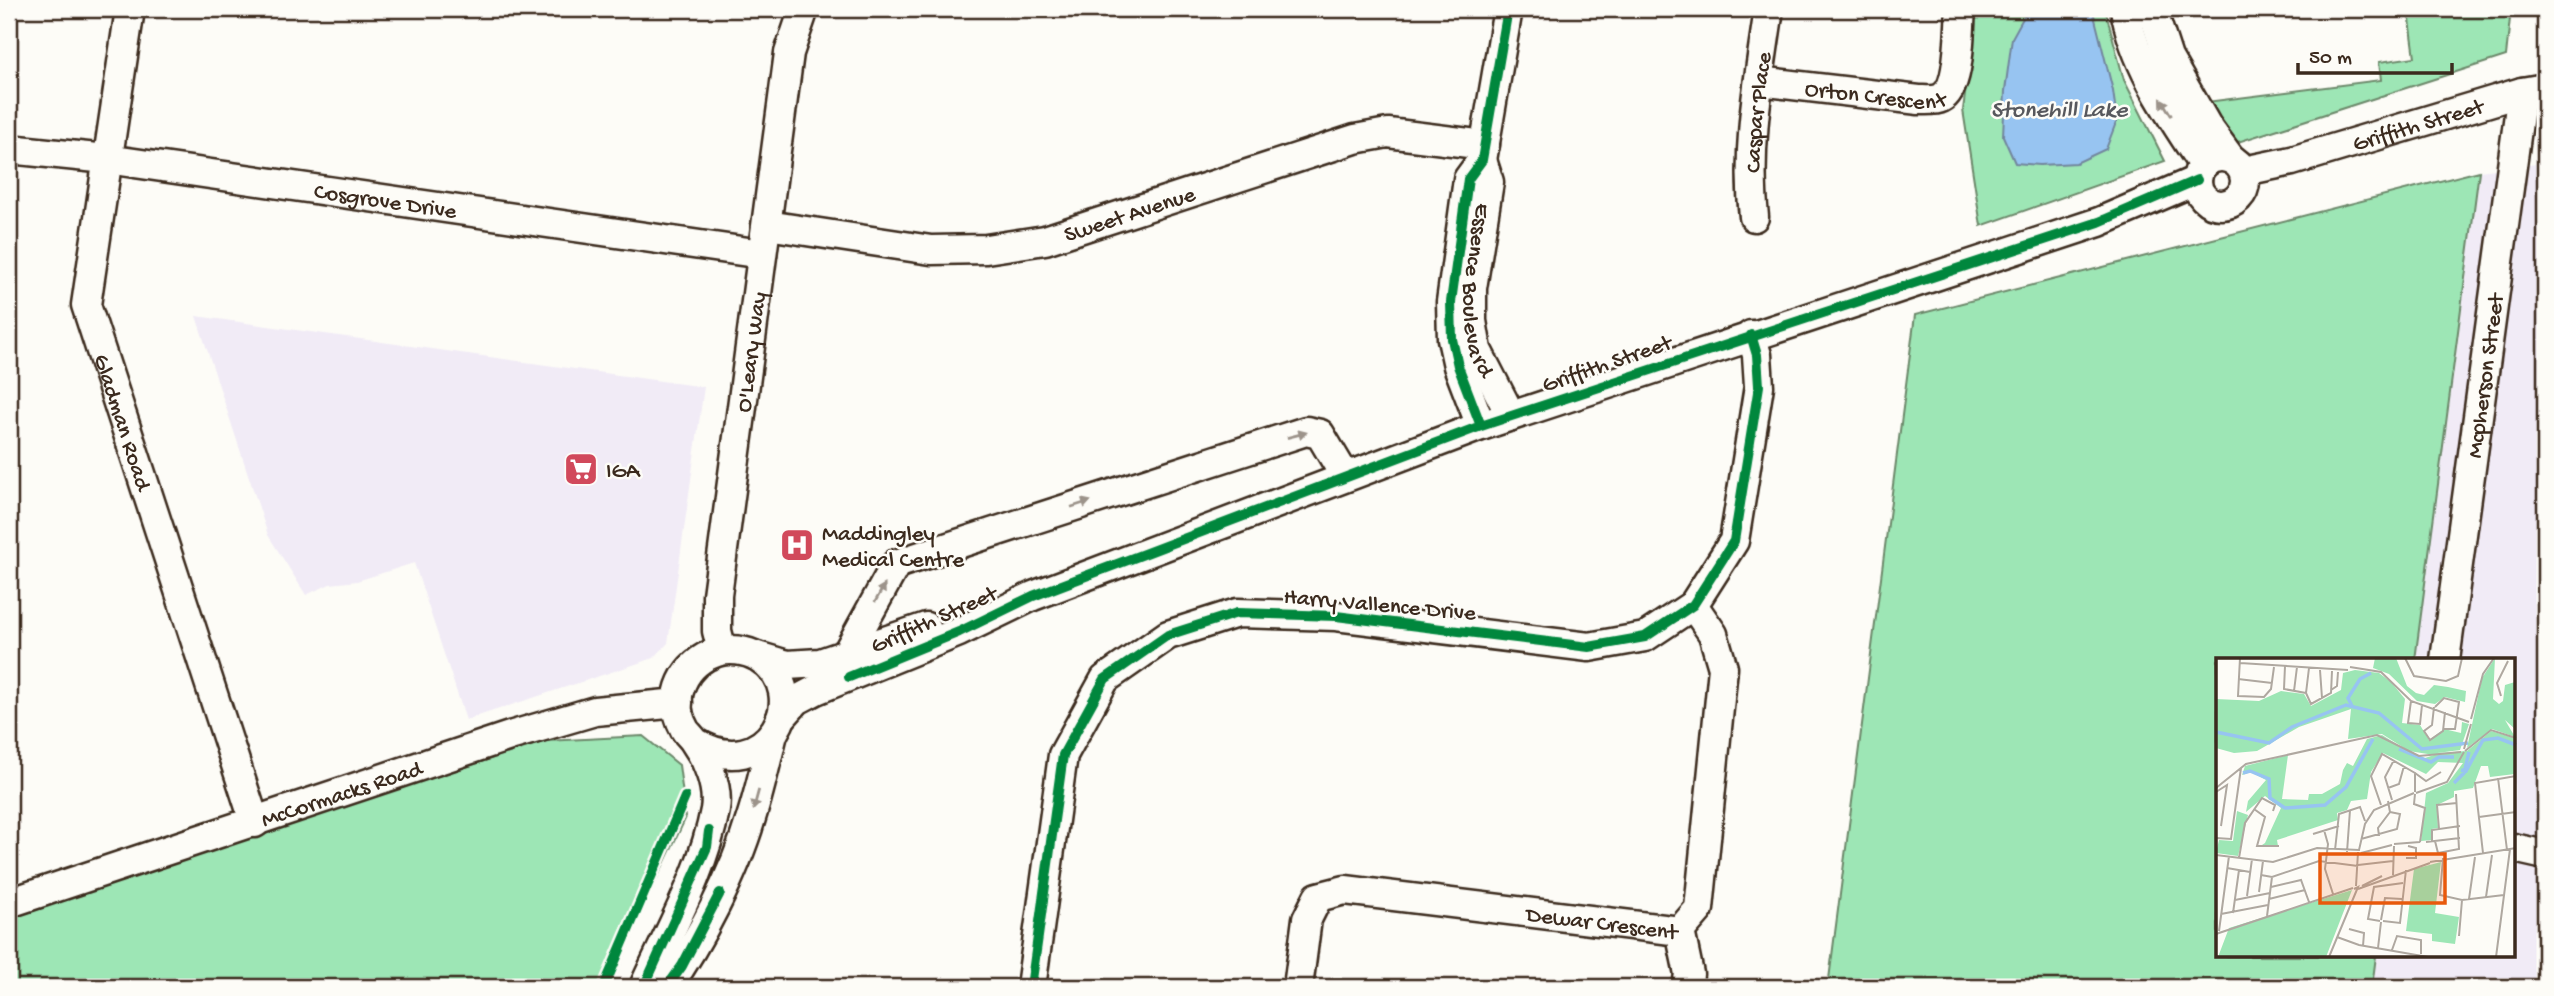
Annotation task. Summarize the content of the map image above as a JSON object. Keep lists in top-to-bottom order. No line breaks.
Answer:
{"streets":{"street":["Orton Crescent","Caspar Place","Griffith Street","Cosgrove Drive","Sweet Avenue","Essence Boulevard","O'Leary Way","Mcpherson Street","Gladman Road","Harry Vallence Drive","McCormacks Road","Dewar Crescent"]},"crossings":[["Orton Crescent","Caspar Place"],["Griffith Street","Essence Boulevard"],["Griffith Street","O'Leary Way"],["Griffith Street","Mcpherson Street"],["Griffith Street","Harry Vallence Drive"],["Griffith Street","McCormacks Road"],["Cosgrove Drive","O'Leary Way"],["Cosgrove Drive","Gladman Road"],["Sweet Avenue","Essence Boulevard"],["Sweet Avenue","O'Leary Way"],["O'Leary Way","McCormacks Road"],["Gladman Road","McCormacks Road"],["Harry Vallence Drive","Dewar Crescent"]],"water":["Stonehill Lake"],"places":{"supermarket":["IGA"],"hospital":["Maddingley Medical Centre"]},"scale_bar":"50 m"}
